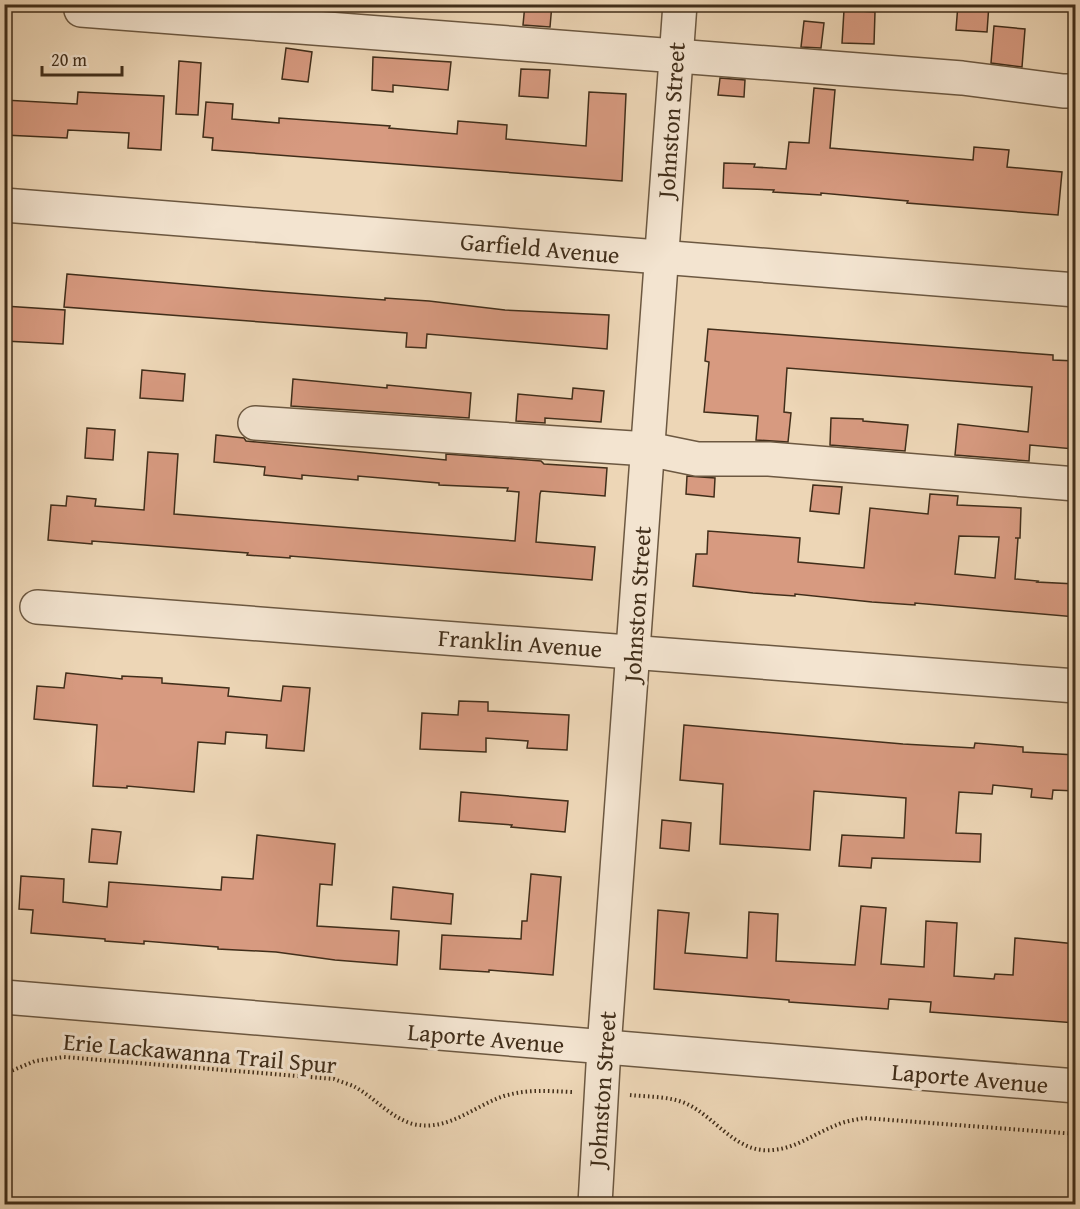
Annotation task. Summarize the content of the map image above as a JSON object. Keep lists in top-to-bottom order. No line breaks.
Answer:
{"streets":{"street":["Johnston Street","Garfield Avenue","Franklin Avenue","Laporte Avenue"],"path":["Erie Lackawanna Trail Spur"]},"crossings":[["Johnston Street","Garfield Avenue"],["Johnston Street","Franklin Avenue"],["Johnston Street","Laporte Avenue"],["Johnston Street","Erie Lackawanna Trail Spur"]],"scale_bar":"20 m"}
